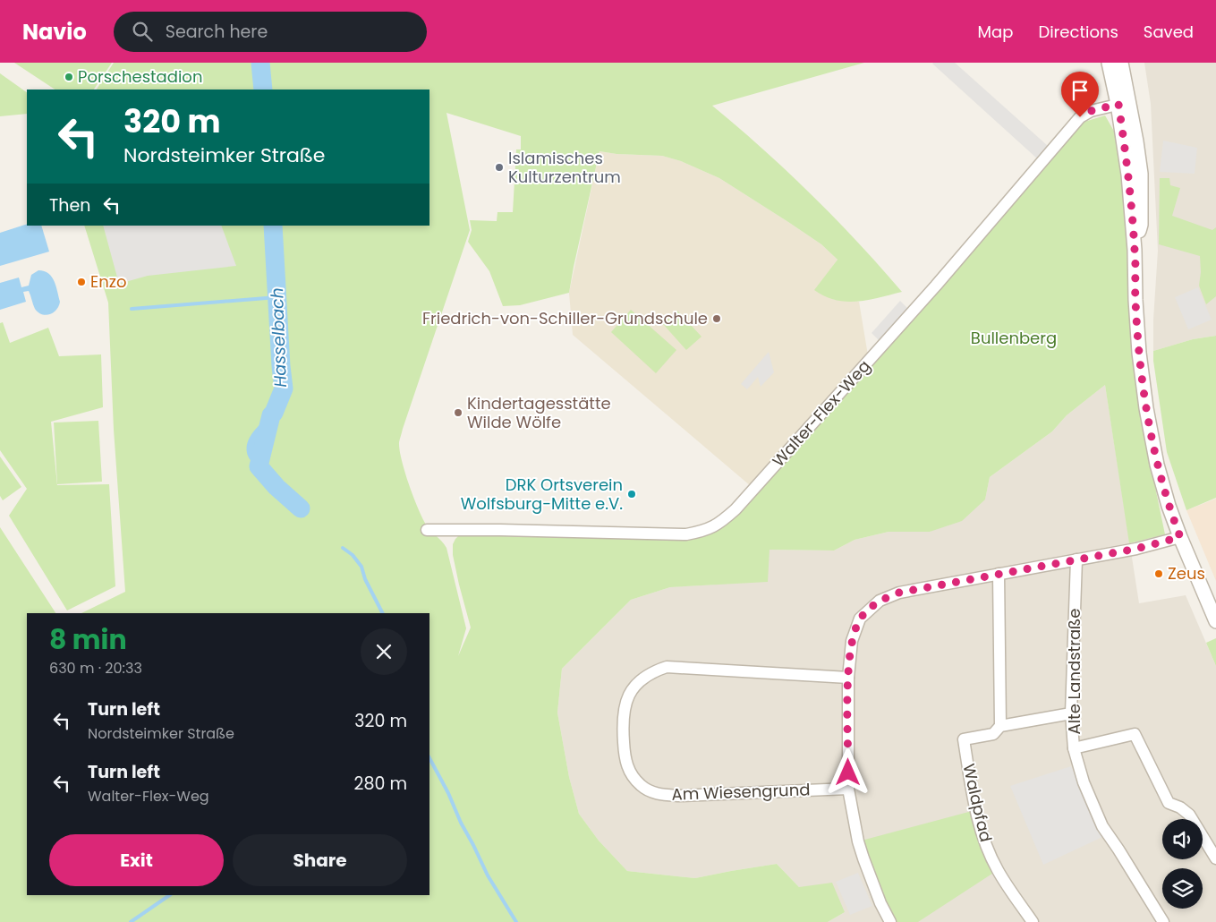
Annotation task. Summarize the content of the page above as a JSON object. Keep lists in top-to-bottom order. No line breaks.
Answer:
{"streets":{"street":["Walter-Flex-Weg","Alte Landstraße","Am Wiesengrund","Waldpfad"]},"crossings":[["Alte Landstraße","Waldpfad"]],"water":["Hasselbach"],"parks":["Bullenberg"],"places":["Porschestadion","Islamisches Kulturzentrum","Enzo","Friedrich-von-Schiller-Grundschule","Kindertagesstätte Wilde Wölfe","DRK Ortsverein Wolfsburg-Mitte e.V.","Zeus"],"page":{"header":"Navio","search":"Search here","nav":["Map","Directions","Saved"],"turn":["320 m","Nordsteimker Straße"],"then":"Then","heading":["8 min","630 m · 20:33"],"list":[{"name":"Turn left","note":"Nordsteimker Straße","value":"320 m"},{"name":"Turn left","note":"Walter-Flex-Weg","value":"280 m"}],"buttons":["Exit","Share"]}}
